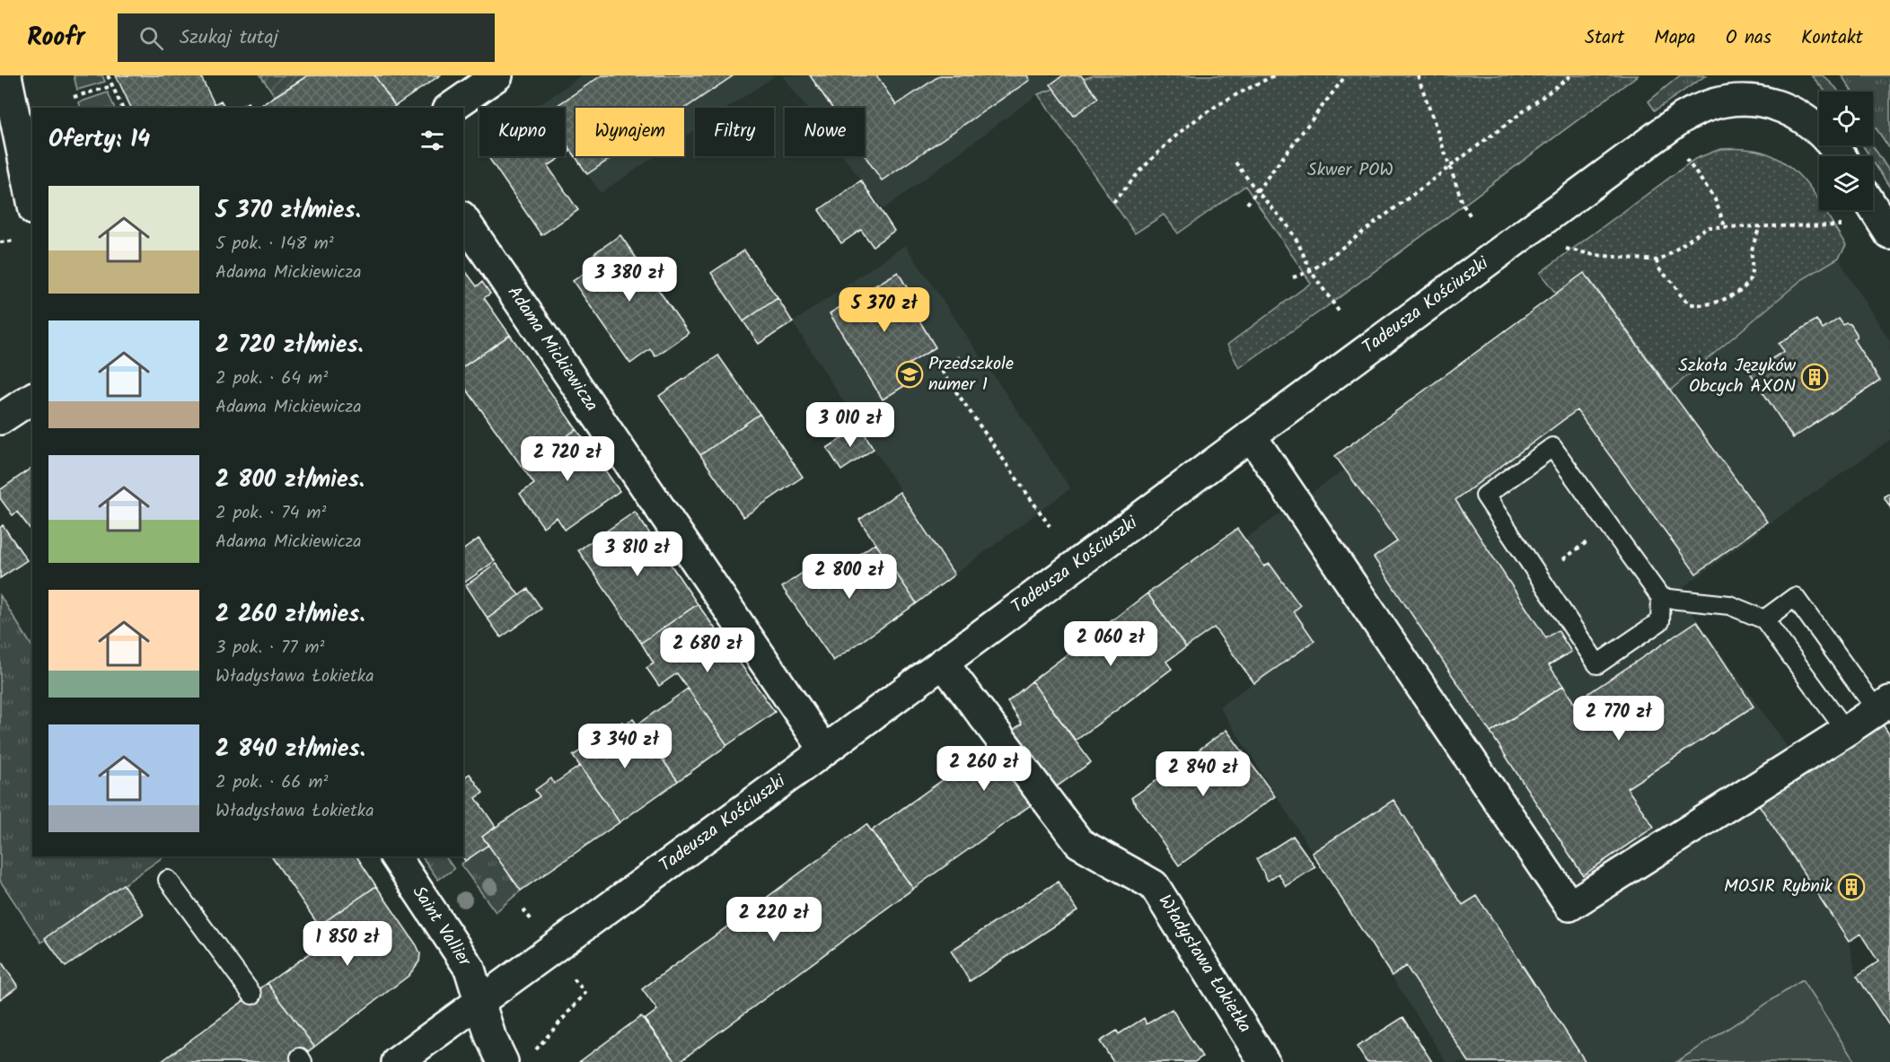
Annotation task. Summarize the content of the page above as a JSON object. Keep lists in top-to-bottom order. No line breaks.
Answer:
{"streets":{"street":["Tadeusza Kościuszki","Adama Mickiewicza","Saint Vallier","Władysława Łokietka"]},"crossings":[["Tadeusza Kościuszki","Adama Mickiewicza"],["Tadeusza Kościuszki","Saint Vallier"],["Tadeusza Kościuszki","Władysława Łokietka"]],"parks":["Skwer POW"],"places":{"school or university":["Przedszkole numer 1"],"building":["Szkoła Języków Obcych AXON","MOSIR Rybnik"]},"page":{"header":"Roofr","search":"Szukaj tutaj","nav":["Start","Mapa","O nas","Kontakt"],"chip":["Kupno","Wynajem","Filtry","Nowe"],"heading":"Oferty: 14","list":[{"name":"5 370 zł/mies.","note":"5 pok. · 148 m² · Adama Mickiewicza"},{"name":"2 720 zł/mies.","note":"2 pok. · 64 m² · Adama Mickiewicza"},{"name":"2 800 zł/mies.","note":"2 pok. · 74 m² · Adama Mickiewicza"},{"name":"2 260 zł/mies.","note":"3 pok. · 77 m² · Władysława Łokietka"},{"name":"2 840 zł/mies.","note":"2 pok. · 66 m² · Władysława Łokietka"}],"price":["3 380 zł","5 370 zł","3 010 zł","2 720 zł","3 810 zł","2 800 zł","2 060 zł","2 680 zł","2 770 zł","3 340 zł","2 260 zł","2 840 zł","2 220 zł","1 850 zł"]}}
